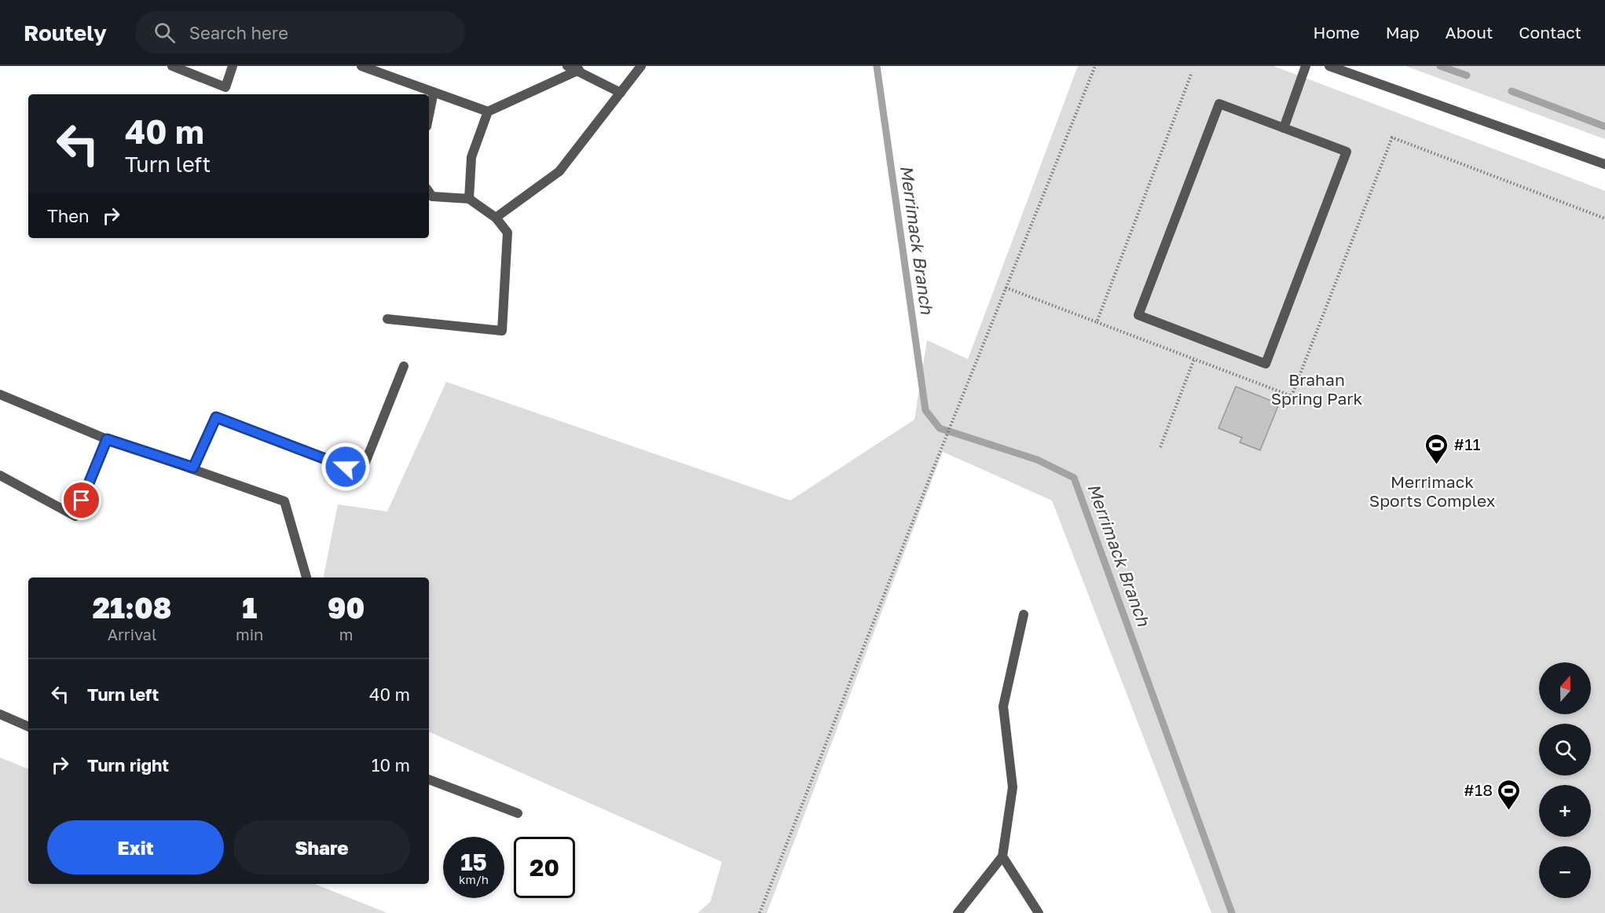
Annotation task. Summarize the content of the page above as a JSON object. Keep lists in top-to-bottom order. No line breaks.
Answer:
{"water":["Merrimack Branch"],"parks":["Brahan Spring Park","Merrimack Sports Complex"],"places":{"sports":["#11","#18"]},"north":"top","page":{"header":"Routely","search":"Search here","nav":["Home","Map","About","Contact"],"turn":["40 m","Turn left"],"then":"Then","eta":["21:08","Arrival","1","min","90","m"],"list":[{"name":"Turn left","value":"40 m"},{"name":"Turn right","value":"10 m"}],"map_buttons":["+","−"],"buttons":["Exit","Share"],"speed":"15 km/h","limit":"20"}}
